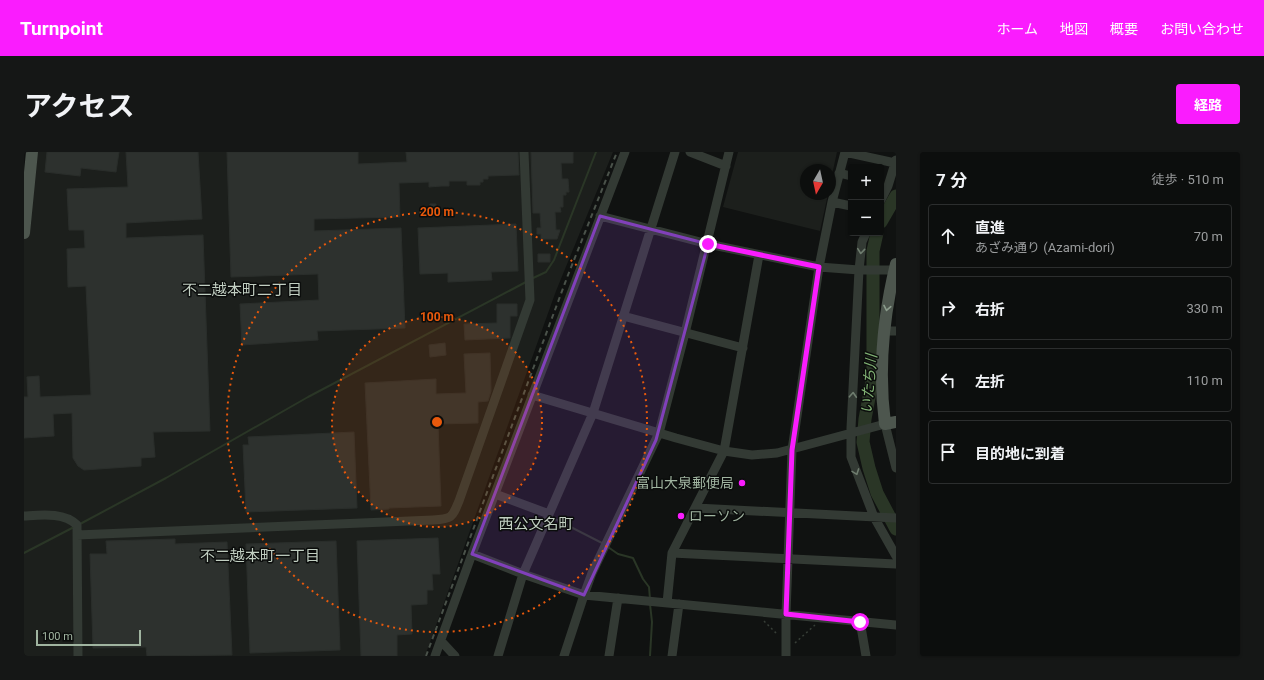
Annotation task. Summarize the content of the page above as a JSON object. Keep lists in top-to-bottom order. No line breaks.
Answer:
{"districts":["不二越本町二丁目","西公文名町","不二越本町一丁目"],"water":["いたち川"],"places":["富山大泉郵便局","ローソン"],"scale_bar":"100 m","north":"bottom","page":{"header":"Turnpoint","nav":["ホーム","地図","概要","お問い合わせ"],"title":"アクセス","buttons":"経路","heading":["7 分","徒歩 · 510 m"],"map_buttons":["+","−"],"list":[["直進","あざみ通り (Azami-dori)","70 m"],["右折","330 m"],["左折","110 m"],"目的地に到着"],"scale":"100 m"},"rings":["200 m","100 m"]}
